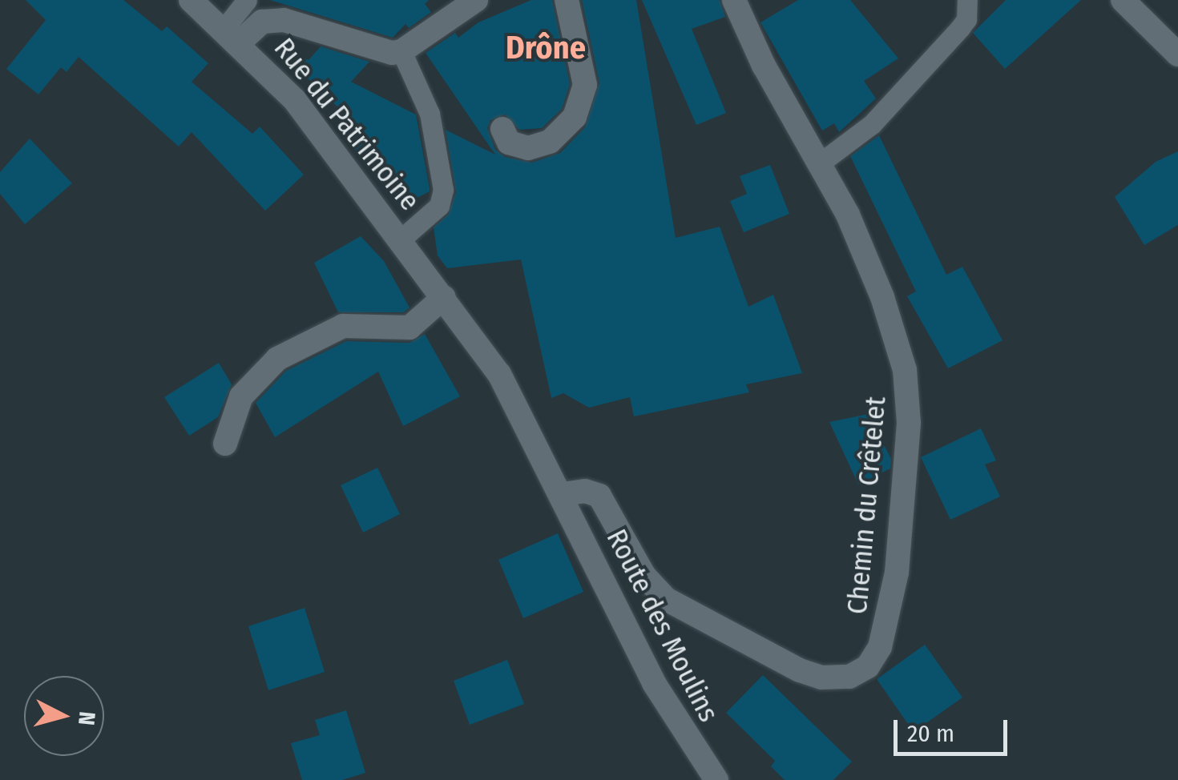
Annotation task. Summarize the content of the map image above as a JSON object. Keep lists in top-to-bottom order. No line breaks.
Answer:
{"streets":{"street":["Rue du Patrimoine","Chemin du Crêtelet","Route des Moulins"]},"crossings":[["Rue du Patrimoine","Chemin du Crêtelet"],["Rue du Patrimoine","Route des Moulins"],["Chemin du Crêtelet","Route des Moulins"]],"districts":["Drône"],"scale_bar":"20 m","north":"right"}
